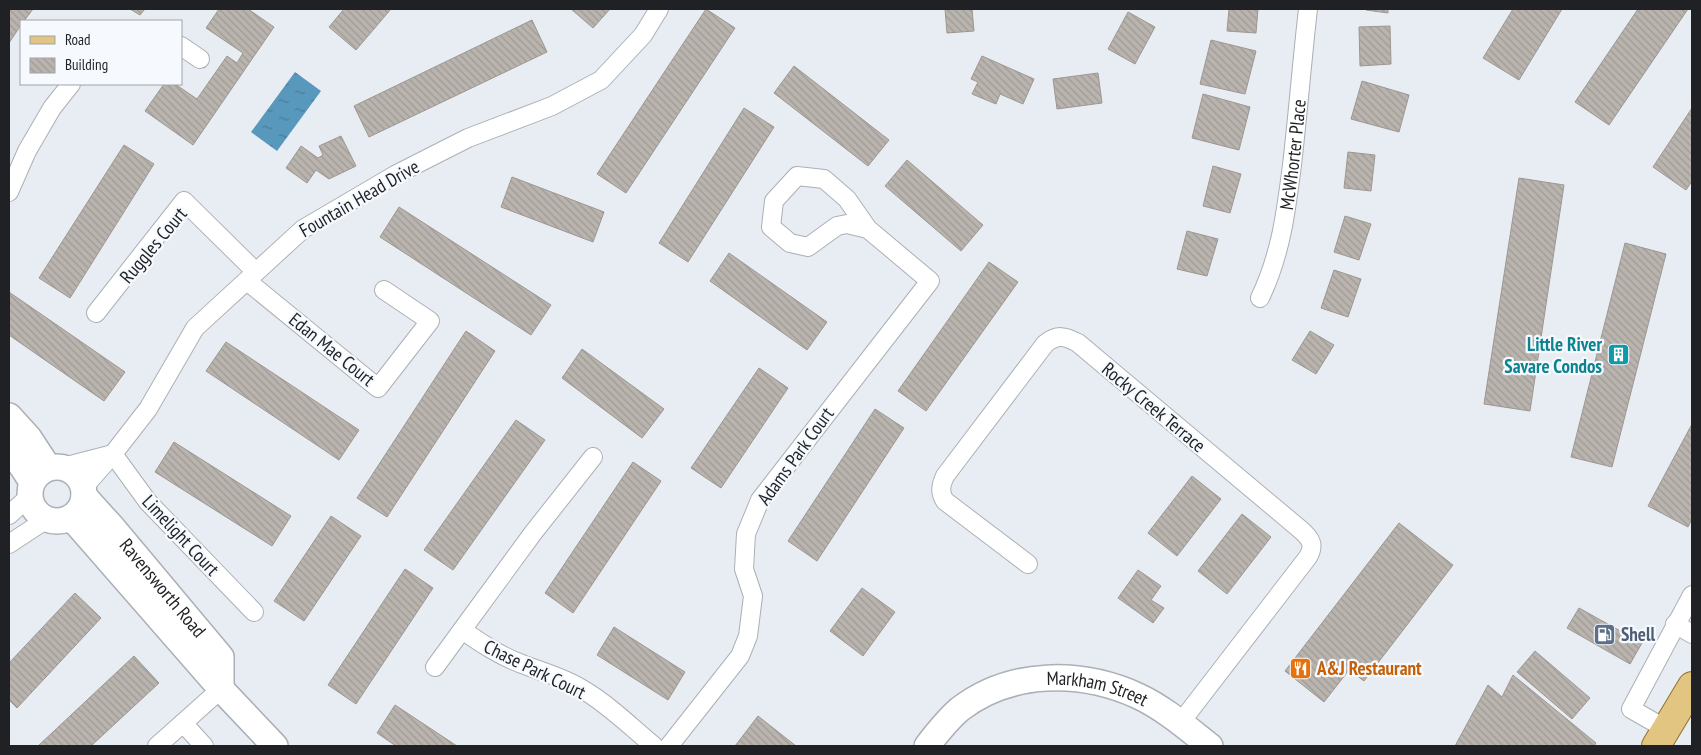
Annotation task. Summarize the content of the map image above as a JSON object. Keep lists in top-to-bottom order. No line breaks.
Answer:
{"streets":{"main road":["Ravensworth Road","Markham Street"],"street":["McWhorter Place","Fountain Head Drive","Ruggles Court","Edan Mae Court","Rocky Creek Terrace","Adams Park Court","Limelight Court","Chase Park Court"]},"crossings":[["Fountain Head Drive","Ruggles Court"],["Fountain Head Drive","Edan Mae Court"],["Fountain Head Drive","Limelight Court"],["Fountain Head Drive","Ravensworth Road"],["Ruggles Court","Edan Mae Court"],["Rocky Creek Terrace","Markham Street"]],"places":{"building":["Little River Savare Condos"],"fuel station":["Shell"],"restaurant":["A&J Restaurant"]},"legend":["Road","Building"]}
